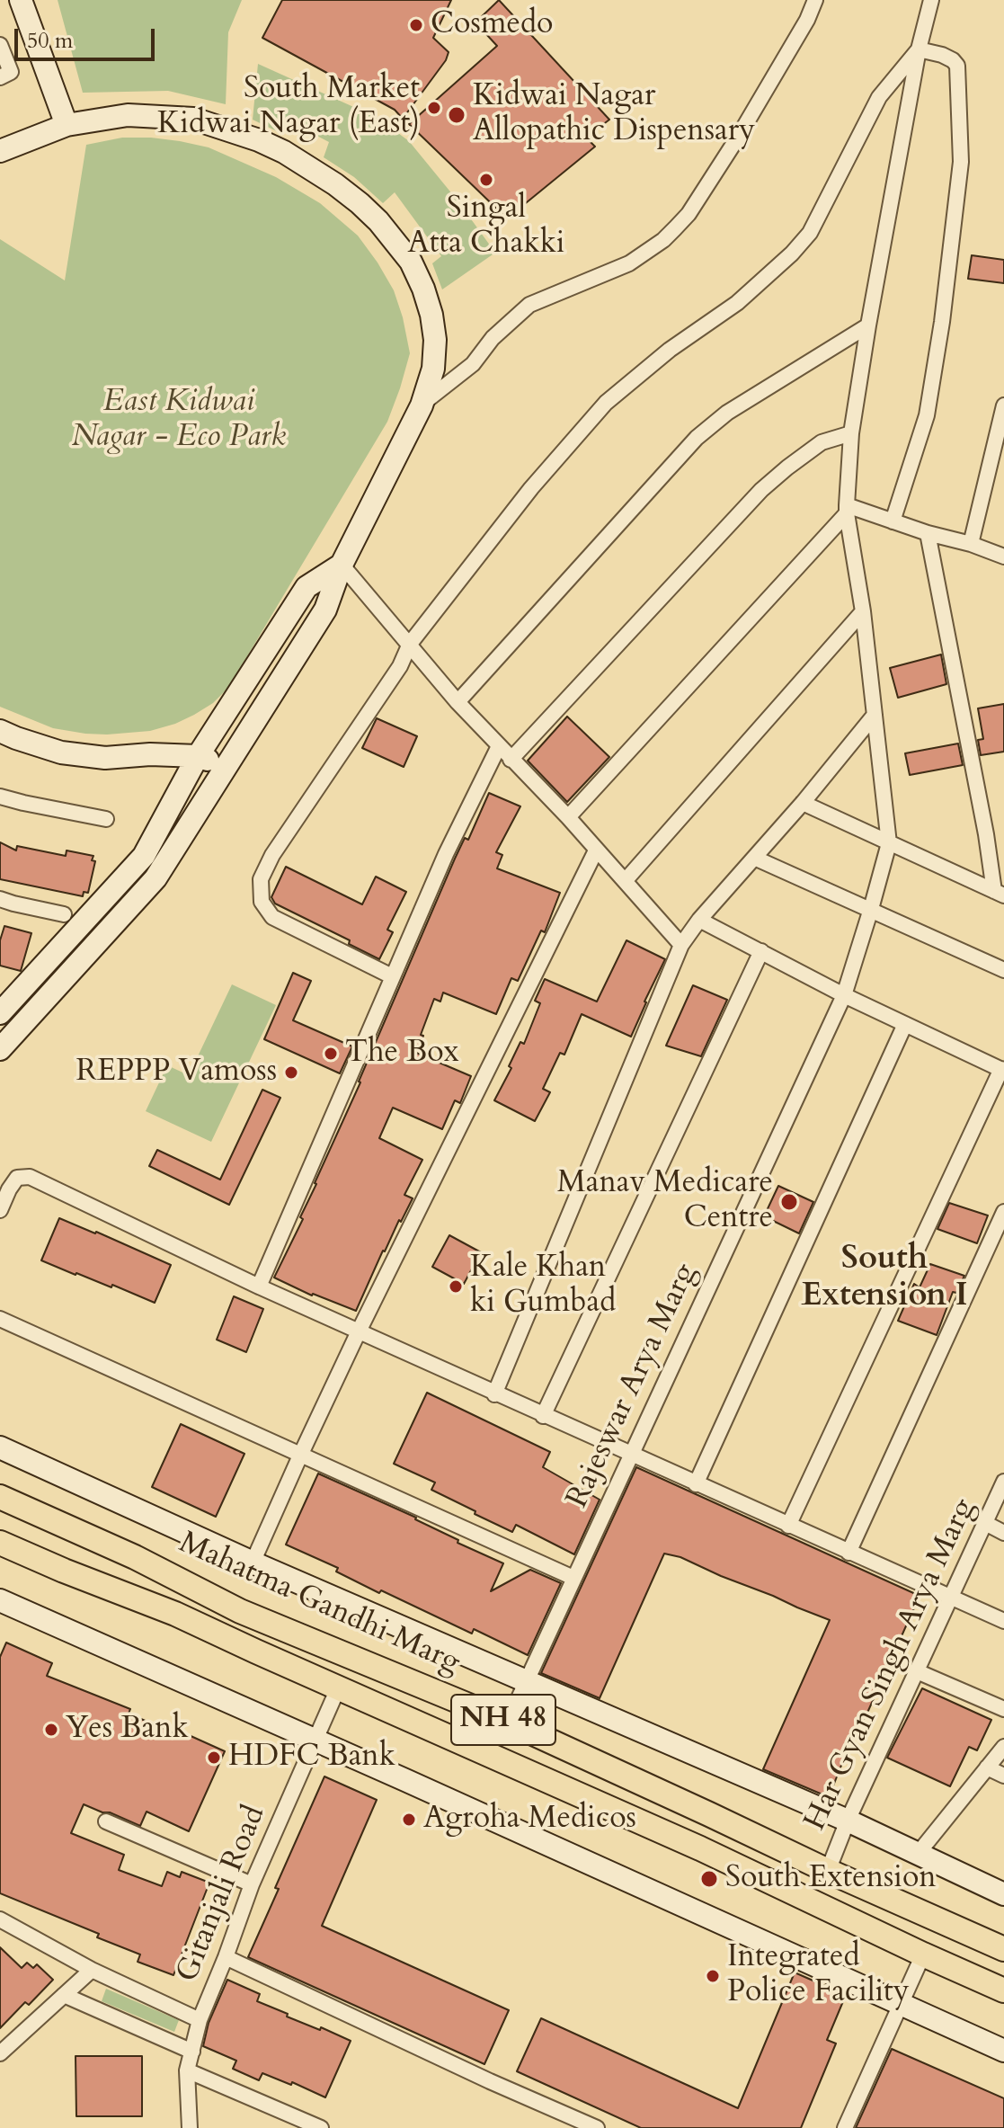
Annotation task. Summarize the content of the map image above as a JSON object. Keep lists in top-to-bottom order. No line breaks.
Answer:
{"streets":{"main road":["Mahatma Gandhi Marg","NH 48"],"street":["Rajeswar Arya Marg","Har Gyan Singh Arya Marg","Gitanjali Road"]},"crossings":[["Rajeswar Arya Marg","Mahatma Gandhi Marg"],["Mahatma Gandhi Marg","Har Gyan Singh Arya Marg"],["NH 48","Gitanjali Road"]],"districts":["South Extension I"],"parks":["East Kidwai Nagar - Eco Park"],"places":["Cosmedo","South Market Kidwai Nagar (East)","Kidwai Nagar Allopathic Dispensary","Singal Atta Chakki","The Box","REPPP Vamoss","Manav Medicare Centre","Kale Khan ki Gumbad","Yes Bank","HDFC Bank","Agroha Medicos","South Extension","Integrated Police Facility"],"scale_bar":"50 m"}
